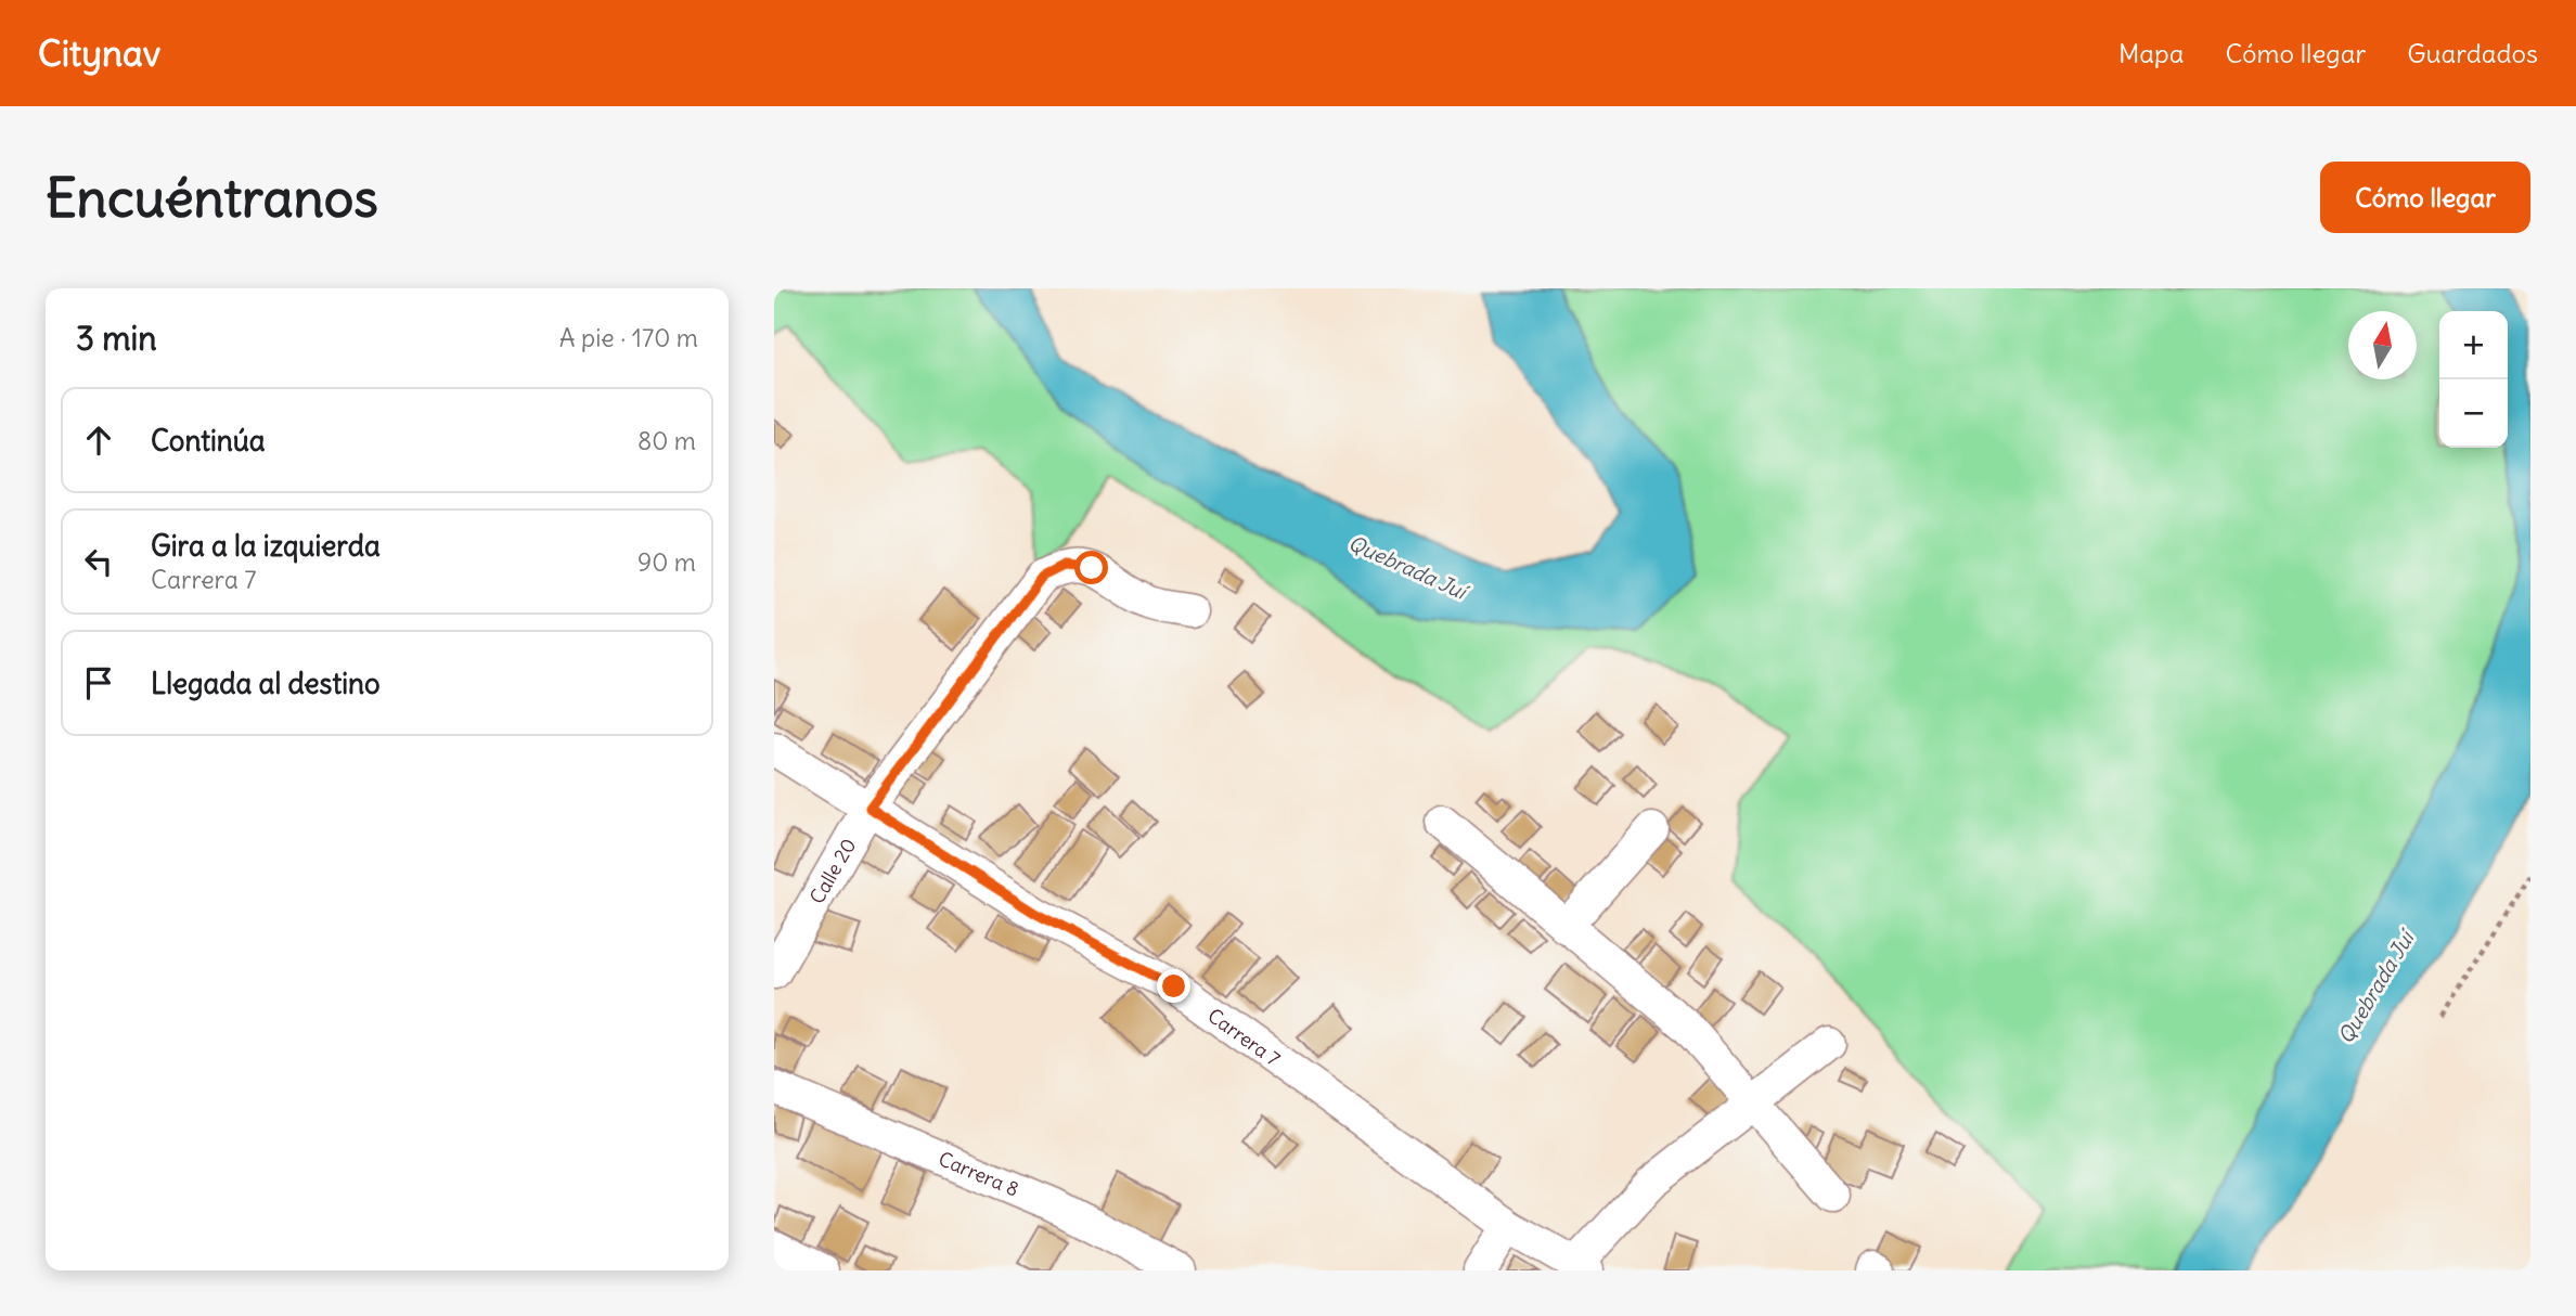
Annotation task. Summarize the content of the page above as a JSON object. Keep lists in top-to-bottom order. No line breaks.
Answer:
{"streets":{"street":["Calle 20","Carrera 7","Carrera 8"]},"crossings":[["Calle 20","Carrera 7"]],"water":["Quebrada Juí"],"north":"top","page":{"header":"Citynav","nav":["Mapa","Cómo llegar","Guardados"],"buttons":"Cómo llegar","title":"Encuéntranos","heading":["3 min","A pie · 170 m"],"map_buttons":["+","−"],"list":[["Continúa","80 m"],["Gira a la izquierda","Carrera 7","90 m"],"Llegada al destino"]}}
